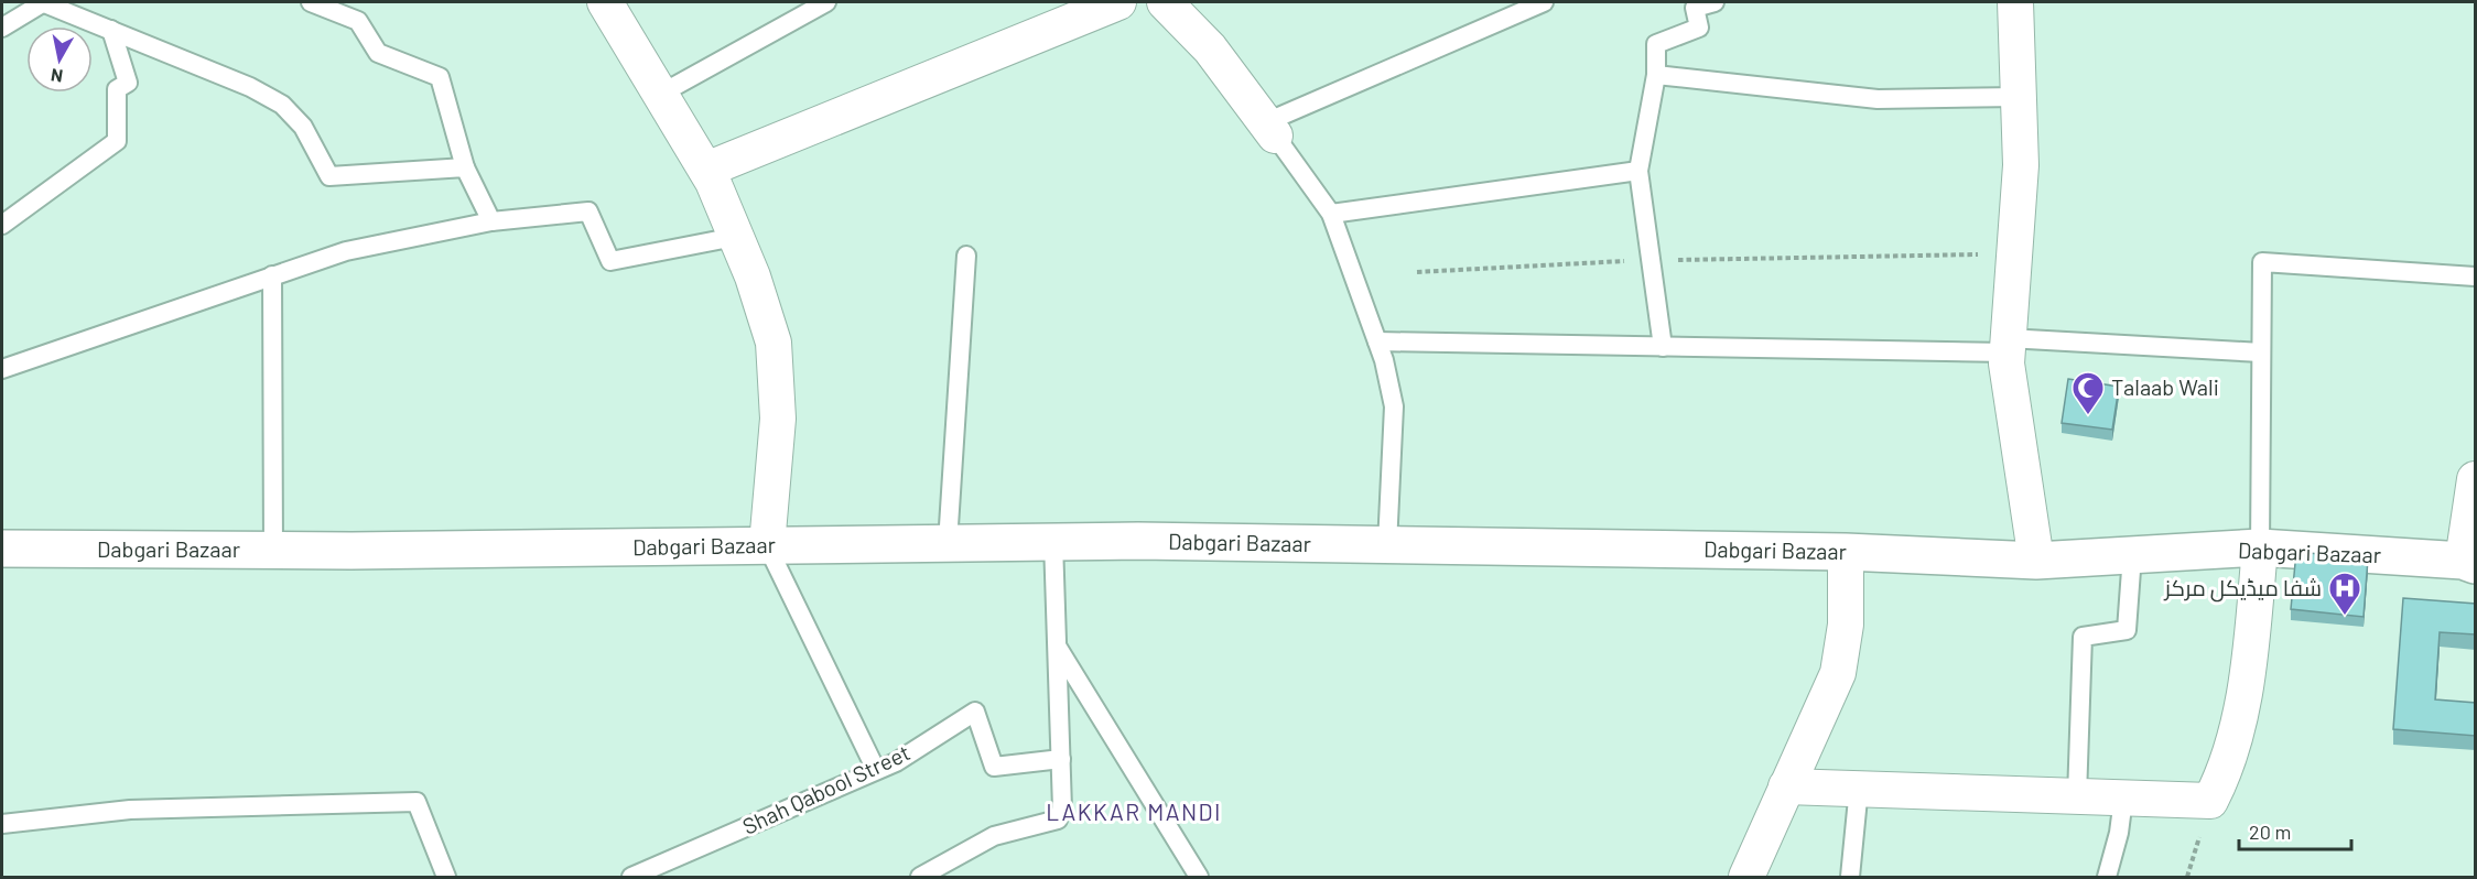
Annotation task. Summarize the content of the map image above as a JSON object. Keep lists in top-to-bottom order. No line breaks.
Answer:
{"streets":{"street":["Dabgari Bazaar"],"lane":["Shah Qabool Street"]},"districts":["LAKKAR MANDI"],"places":{"mosque":["Talaab Wali"],"hospital":["شفا میڈیکل مركز"]},"scale_bar":"20 m","north":"bottom"}
